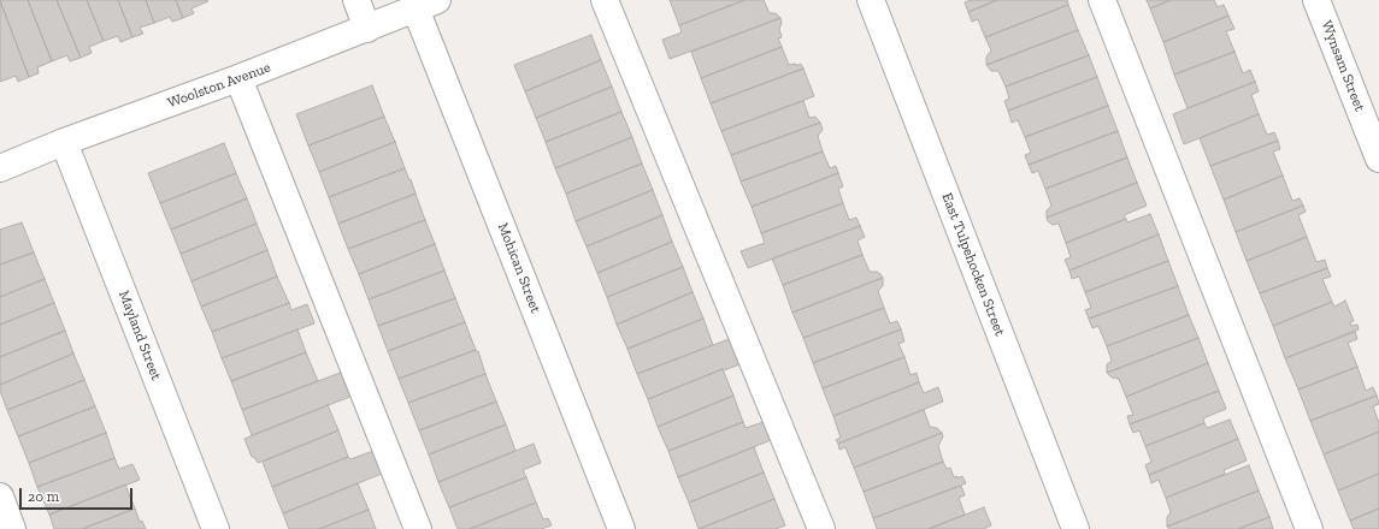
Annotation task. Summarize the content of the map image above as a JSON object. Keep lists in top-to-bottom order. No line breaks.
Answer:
{"streets":{"street":["Wynsam Street","Woolston Avenue","East Tulpehocken Street","Mohican Street","Mayland Street"]},"crossings":[["Woolston Avenue","Mohican Street"],["Woolston Avenue","Mayland Street"]],"scale_bar":"20 m"}
